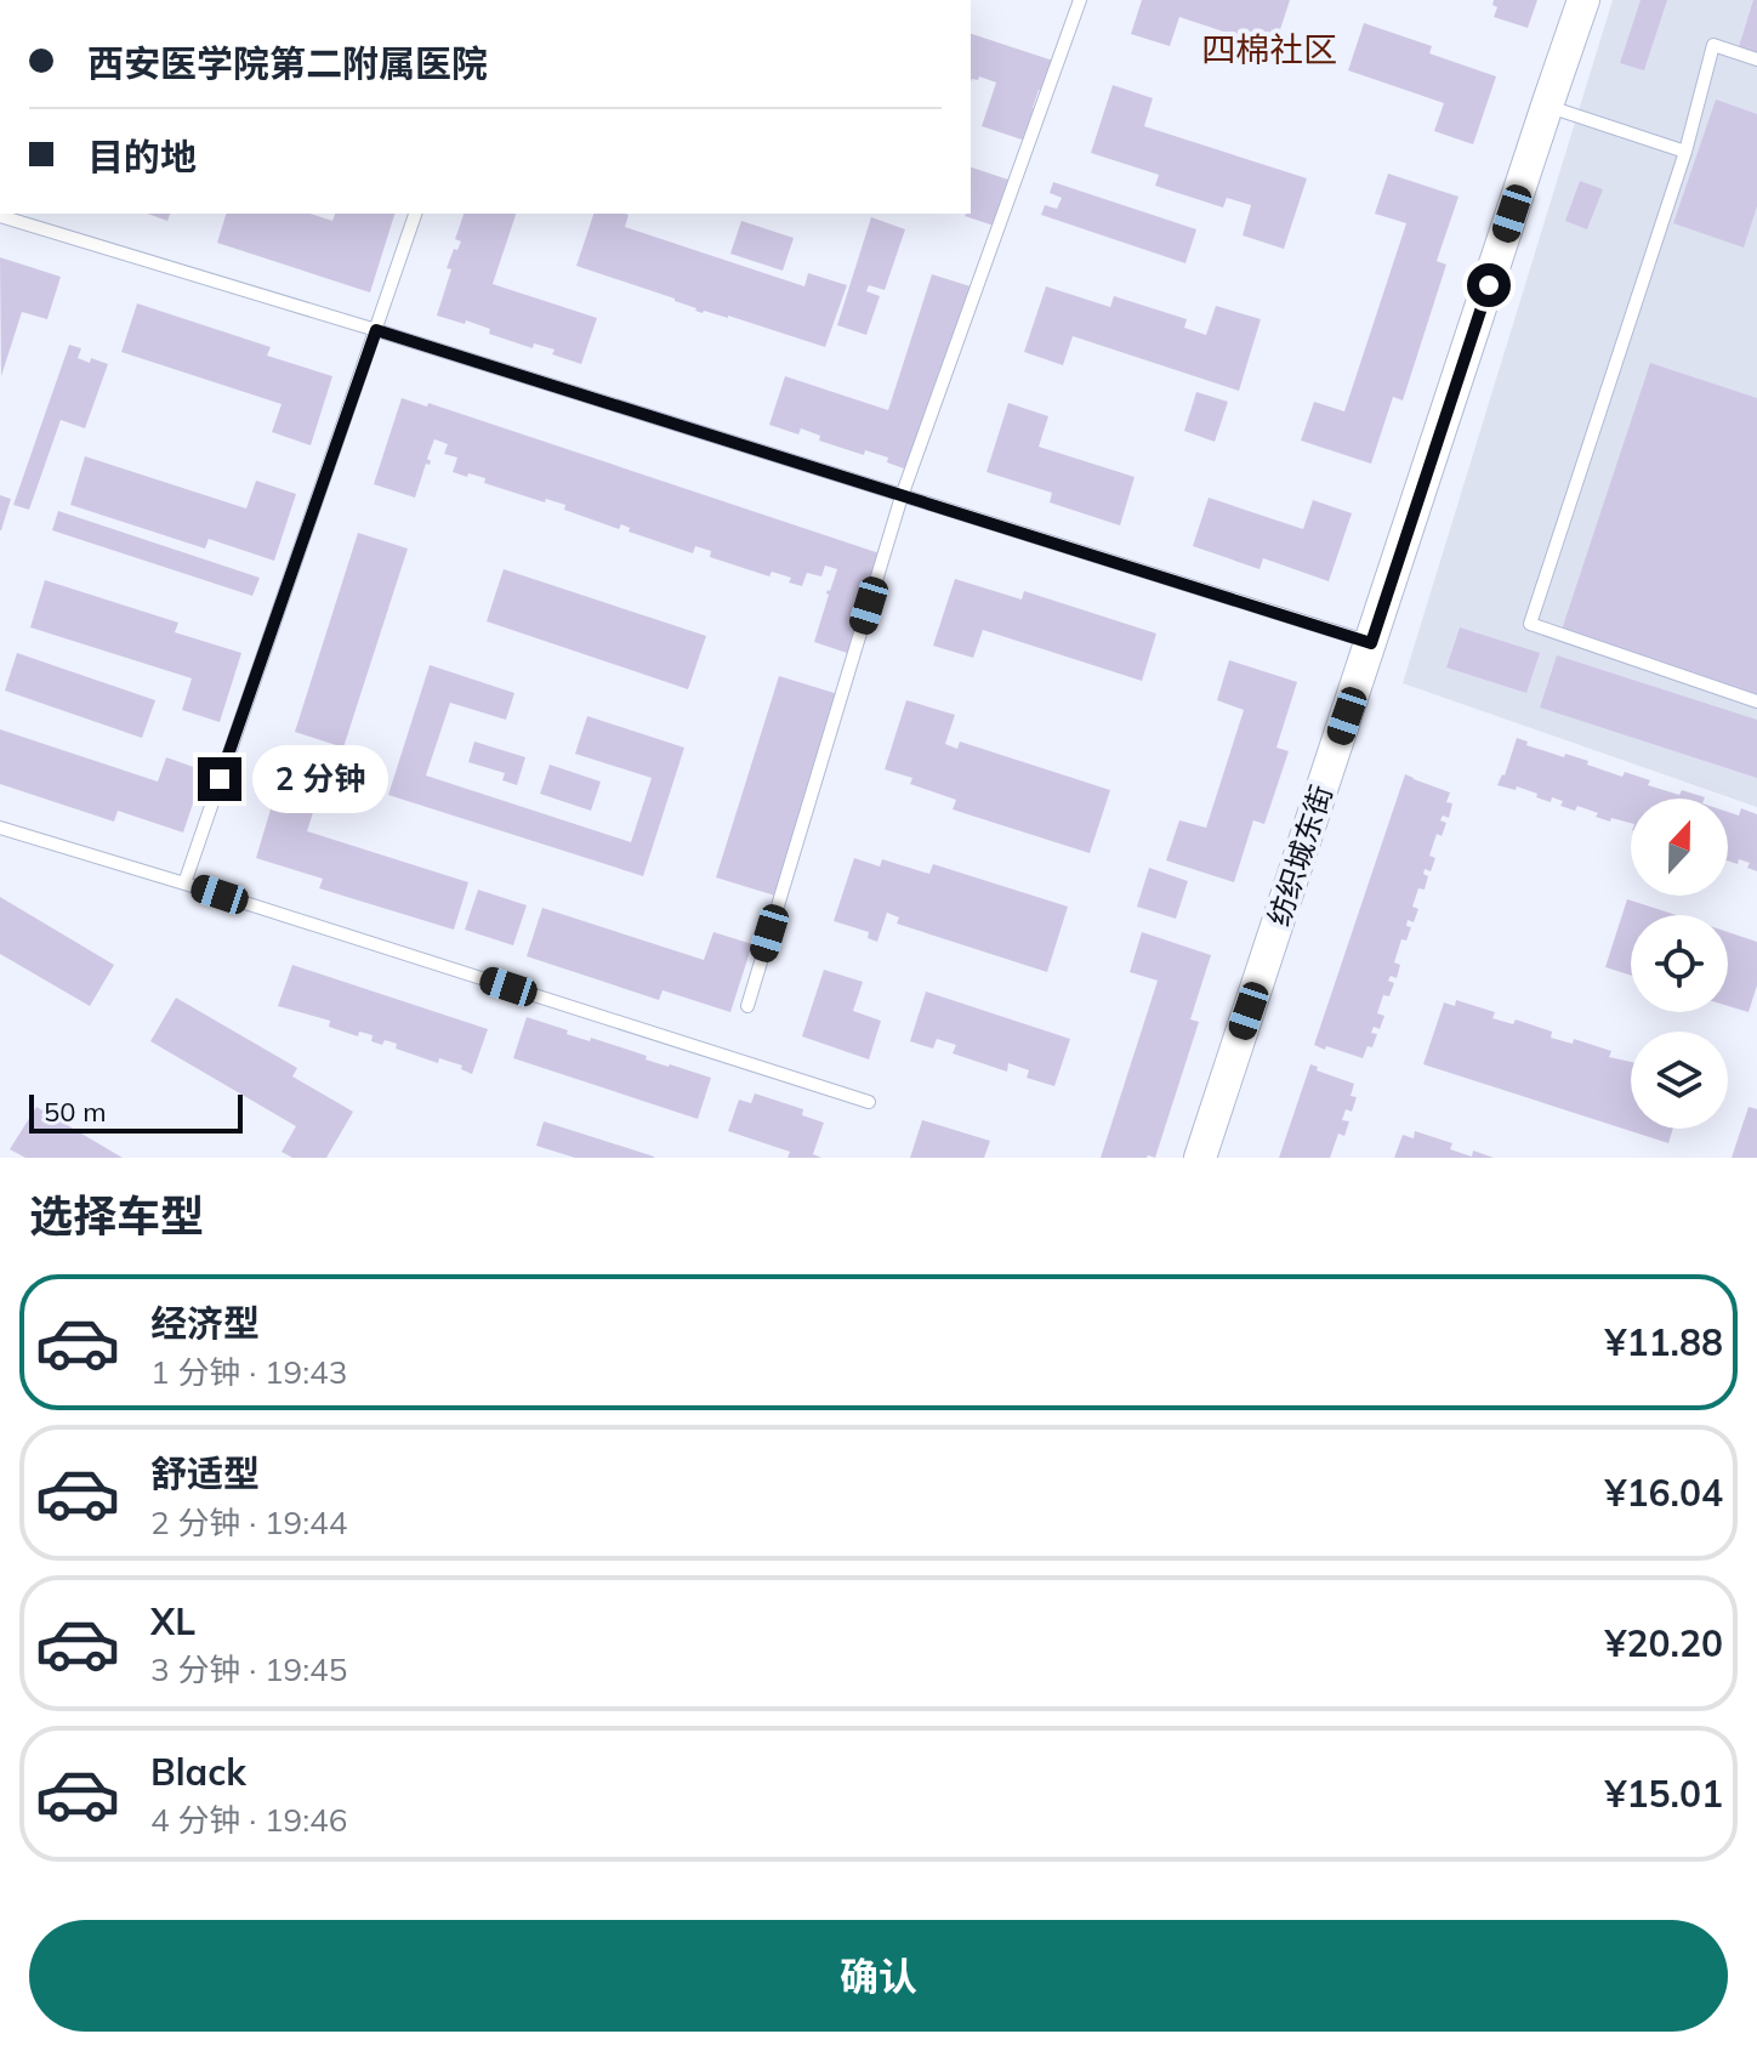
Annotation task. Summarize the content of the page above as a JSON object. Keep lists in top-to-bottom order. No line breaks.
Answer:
{"streets":{"street":["纺织城东街"]},"districts":["四棉社区"],"scale_bar":"50 m","north":"top","page":{"banner":["西安医学院第二附属医院","目的地"],"bubble":"2 分钟","scale":"50 m","heading":"选择车型","list":[{"name":"经济型","note":"1 分钟 · 19:43","value":"¥11.88"},{"name":"舒适型","note":"2 分钟 · 19:44","value":"¥16.04"},{"name":"XL","note":"3 分钟 · 19:45","value":"¥20.20"},{"name":"Black","note":"4 分钟 · 19:46","value":"¥15.01"}],"buttons":"确认"}}
